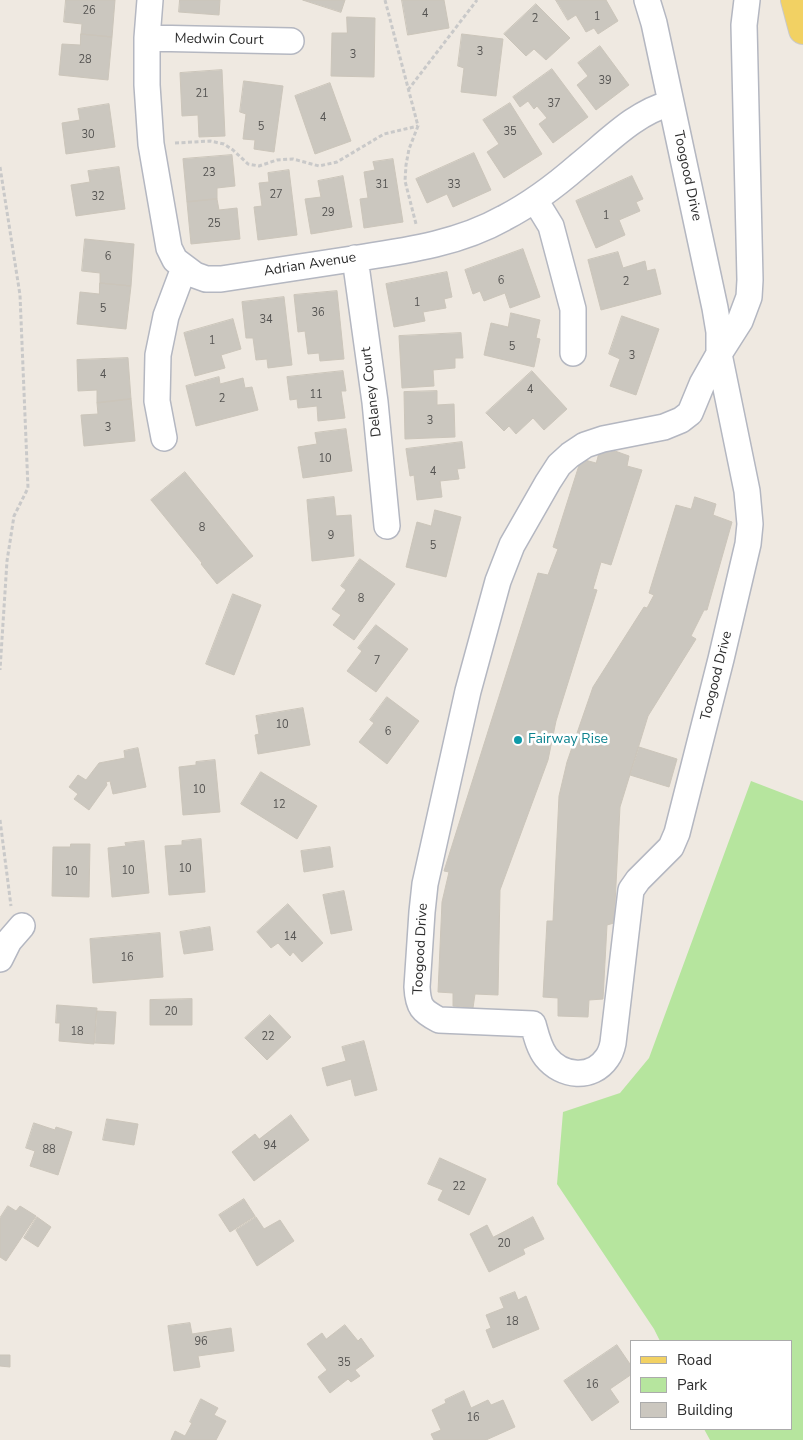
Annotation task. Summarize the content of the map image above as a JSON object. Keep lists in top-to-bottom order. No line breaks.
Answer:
{"streets":{"street":["Medwin Court","Toogood Drive","Adrian Avenue","Delaney Court"]},"crossings":[["Medwin Court","Adrian Avenue"],["Toogood Drive","Adrian Avenue"],["Adrian Avenue","Delaney Court"]],"places":["Fairway Rise"],"house_numbers":["26","4","1","2","3","3","28","39","21","37","4","5","35","30","23","31","33","27","32","29","1","25","6","6","2","1","5","36","34","1","5","3","4","4","11","2","3","3","10","4","8","9","5","8","7","10","6","10","12","10","10","10","14","16","20","18","22","94","88","22","20","18","96","35","16","16"],"legend":["Road","Park","Building"]}
